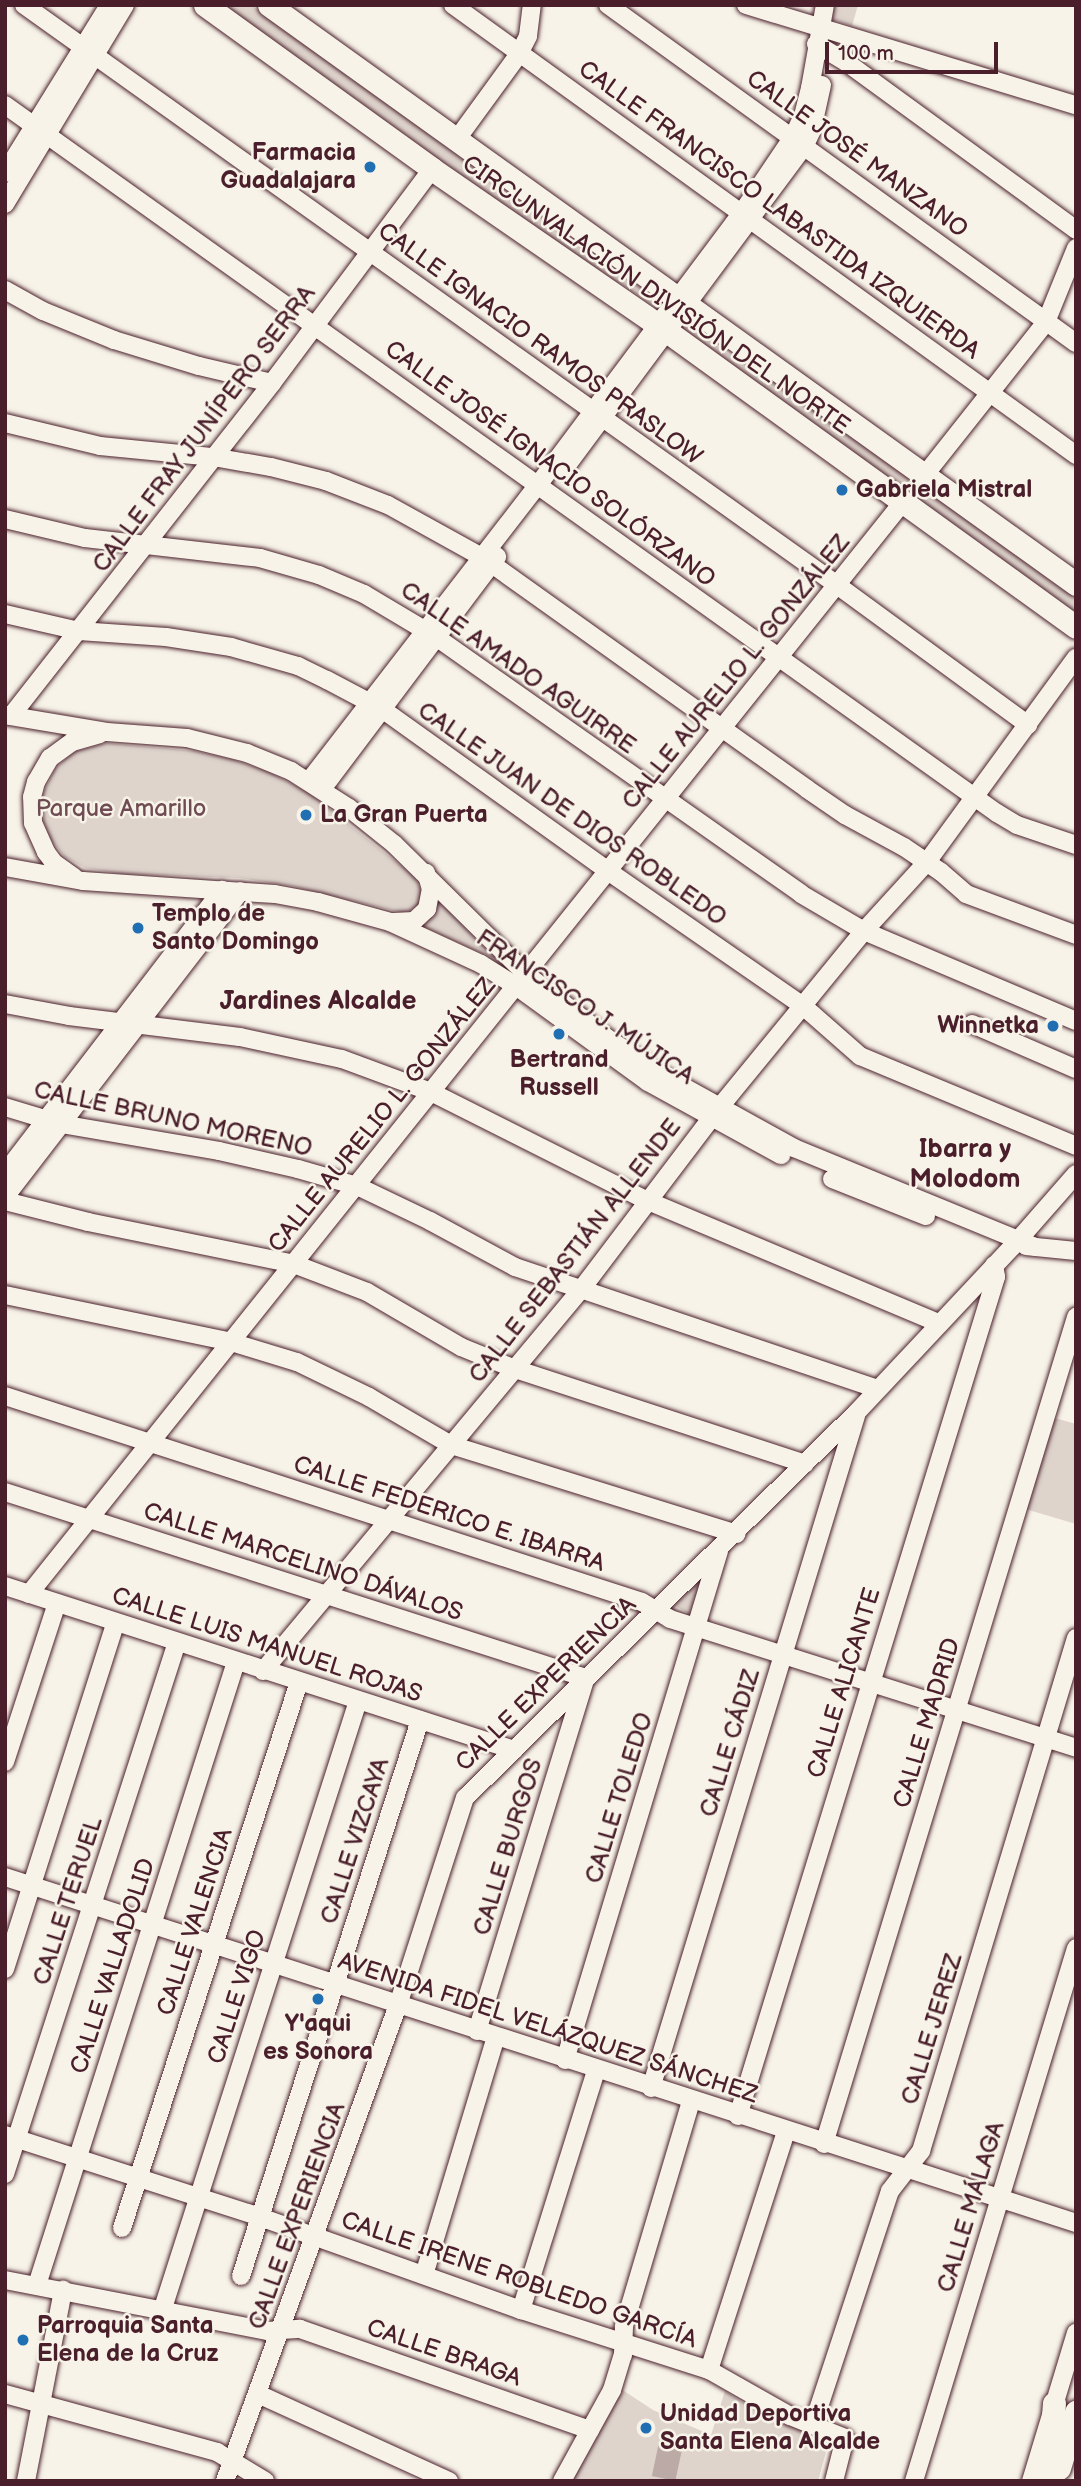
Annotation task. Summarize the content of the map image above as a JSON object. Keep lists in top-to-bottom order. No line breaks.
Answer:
{"streets":{"main road":["CIRCUNVALACIÓN DIVISIÓN DEL NORTE"],"street":["CALLE JOSÉ MANZANO","CALLE FRANCISCO LABASTIDA IZQUIERDA","CALLE IGNACIO RAMOS PRASLOW","CALLE FRAY JUNÍPERO SERRA","CALLE JOSÉ IGNACIO SOLÓRZANO","CALLE AMADO AGUIRRE","CALLE AURELIO L. GONZÁLEZ","CALLE JUAN DE DIOS ROBLEDO","FRANCISCO J. MÚJICA","CALLE BRUNO MORENO","CALLE SEBASTIÁN ALLENDE","CALLE FEDERICO E. IBARRA","CALLE MARCELINO DÁVALOS","CALLE LUIS MANUEL ROJAS","CALLE ALICANTE","CALLE EXPERIENCIA","CALLE MADRID","CALLE CÁDIZ","CALLE TOLEDO","CALLE VIZCAYA","CALLE BURGOS","CALLE TERUEL","CALLE VALENCIA","CALLE VALLADOLID","CALLE VIGO","AVENIDA FIDEL VELÁZQUEZ SÁNCHEZ","CALLE JEREZ","CALLE MÁLAGA","CALLE IRENE ROBLEDO GARCÍA","CALLE BRAGA"]},"crossings":[["CIRCUNVALACIÓN DIVISIÓN DEL NORTE","CALLE FRAY JUNÍPERO SERRA"],["CIRCUNVALACIÓN DIVISIÓN DEL NORTE","CALLE AURELIO L. GONZÁLEZ"],["CALLE IGNACIO RAMOS PRASLOW","CALLE FRAY JUNÍPERO SERRA"],["CALLE IGNACIO RAMOS PRASLOW","CALLE AURELIO L. GONZÁLEZ"],["CALLE IGNACIO RAMOS PRASLOW","CALLE SEBASTIÁN ALLENDE"],["CALLE FRAY JUNÍPERO SERRA","CALLE JOSÉ IGNACIO SOLÓRZANO"],["CALLE FRAY JUNÍPERO SERRA","CALLE AMADO AGUIRRE"],["CALLE FRAY JUNÍPERO SERRA","CALLE JUAN DE DIOS ROBLEDO"],["CALLE JOSÉ IGNACIO SOLÓRZANO","CALLE AURELIO L. GONZÁLEZ"],["CALLE JOSÉ IGNACIO SOLÓRZANO","CALLE SEBASTIÁN ALLENDE"],["CALLE AMADO AGUIRRE","CALLE AURELIO L. GONZÁLEZ"],["CALLE AMADO AGUIRRE","CALLE SEBASTIÁN ALLENDE"],["CALLE AURELIO L. GONZÁLEZ","CALLE JUAN DE DIOS ROBLEDO"],["CALLE AURELIO L. GONZÁLEZ","FRANCISCO J. MÚJICA"],["CALLE AURELIO L. GONZÁLEZ","CALLE BRUNO MORENO"],["CALLE AURELIO L. GONZÁLEZ","CALLE FEDERICO E. IBARRA"],["CALLE AURELIO L. GONZÁLEZ","CALLE MARCELINO DÁVALOS"],["CALLE AURELIO L. GONZÁLEZ","CALLE LUIS MANUEL ROJAS"],["CALLE JUAN DE DIOS ROBLEDO","CALLE SEBASTIÁN ALLENDE"],["FRANCISCO J. MÚJICA","CALLE SEBASTIÁN ALLENDE"],["FRANCISCO J. MÚJICA","CALLE EXPERIENCIA"],["CALLE BRUNO MORENO","CALLE SEBASTIÁN ALLENDE"],["CALLE BRUNO MORENO","CALLE EXPERIENCIA"],["CALLE SEBASTIÁN ALLENDE","CALLE FEDERICO E. IBARRA"],["CALLE SEBASTIÁN ALLENDE","CALLE MARCELINO DÁVALOS"],["CALLE SEBASTIÁN ALLENDE","CALLE LUIS MANUEL ROJAS"],["CALLE FEDERICO E. IBARRA","CALLE ALICANTE"],["CALLE FEDERICO E. IBARRA","CALLE EXPERIENCIA"],["CALLE FEDERICO E. IBARRA","CALLE MADRID"],["CALLE FEDERICO E. IBARRA","CALLE CÁDIZ"],["CALLE FEDERICO E. IBARRA","CALLE TOLEDO"],["CALLE FEDERICO E. IBARRA","CALLE JEREZ"],["CALLE MARCELINO DÁVALOS","CALLE EXPERIENCIA"],["CALLE MARCELINO DÁVALOS","CALLE BURGOS"],["CALLE LUIS MANUEL ROJAS","CALLE EXPERIENCIA"],["CALLE LUIS MANUEL ROJAS","CALLE VIZCAYA"],["CALLE LUIS MANUEL ROJAS","CALLE TERUEL"],["CALLE LUIS MANUEL ROJAS","CALLE VALENCIA"],["CALLE LUIS MANUEL ROJAS","CALLE VALLADOLID"],["CALLE LUIS MANUEL ROJAS","CALLE VIGO"],["CALLE ALICANTE","CALLE EXPERIENCIA"],["CALLE ALICANTE","AVENIDA FIDEL VELÁZQUEZ SÁNCHEZ"],["CALLE EXPERIENCIA","CALLE CÁDIZ"],["CALLE EXPERIENCIA","CALLE TOLEDO"],["CALLE EXPERIENCIA","CALLE BURGOS"],["CALLE EXPERIENCIA","AVENIDA FIDEL VELÁZQUEZ SÁNCHEZ"],["CALLE EXPERIENCIA","CALLE IRENE ROBLEDO GARCÍA"],["CALLE EXPERIENCIA","CALLE BRAGA"],["CALLE MADRID","AVENIDA FIDEL VELÁZQUEZ SÁNCHEZ"],["CALLE CÁDIZ","AVENIDA FIDEL VELÁZQUEZ SÁNCHEZ"],["CALLE TOLEDO","AVENIDA FIDEL VELÁZQUEZ SÁNCHEZ"],["CALLE VIZCAYA","AVENIDA FIDEL VELÁZQUEZ SÁNCHEZ"],["CALLE VIZCAYA","CALLE IRENE ROBLEDO GARCÍA"],["CALLE BURGOS","AVENIDA FIDEL VELÁZQUEZ SÁNCHEZ"],["CALLE TERUEL","AVENIDA FIDEL VELÁZQUEZ SÁNCHEZ"],["CALLE TERUEL","CALLE IRENE ROBLEDO GARCÍA"],["CALLE VALENCIA","AVENIDA FIDEL VELÁZQUEZ SÁNCHEZ"],["CALLE VALENCIA","CALLE IRENE ROBLEDO GARCÍA"],["CALLE VALLADOLID","AVENIDA FIDEL VELÁZQUEZ SÁNCHEZ"],["CALLE VALLADOLID","CALLE IRENE ROBLEDO GARCÍA"],["CALLE VALLADOLID","CALLE BRAGA"],["CALLE VIGO","AVENIDA FIDEL VELÁZQUEZ SÁNCHEZ"],["CALLE VIGO","CALLE IRENE ROBLEDO GARCÍA"],["CALLE VIGO","CALLE BRAGA"],["AVENIDA FIDEL VELÁZQUEZ SÁNCHEZ","CALLE JEREZ"],["AVENIDA FIDEL VELÁZQUEZ SÁNCHEZ","CALLE MÁLAGA"],["CALLE JEREZ","CALLE IRENE ROBLEDO GARCÍA"]],"districts":["Jardines Alcalde","Ibarra y Molodom"],"parks":["Parque Amarillo"],"places":["Farmacia Guadalajara","Gabriela Mistral","La Gran Puerta","Templo de Santo Domingo","Winnetka","Bertrand Russell","Y'aqui es Sonora","Parroquia Santa Elena de la Cruz","Unidad Deportiva Santa Elena Alcalde"],"scale_bar":"100 m"}
